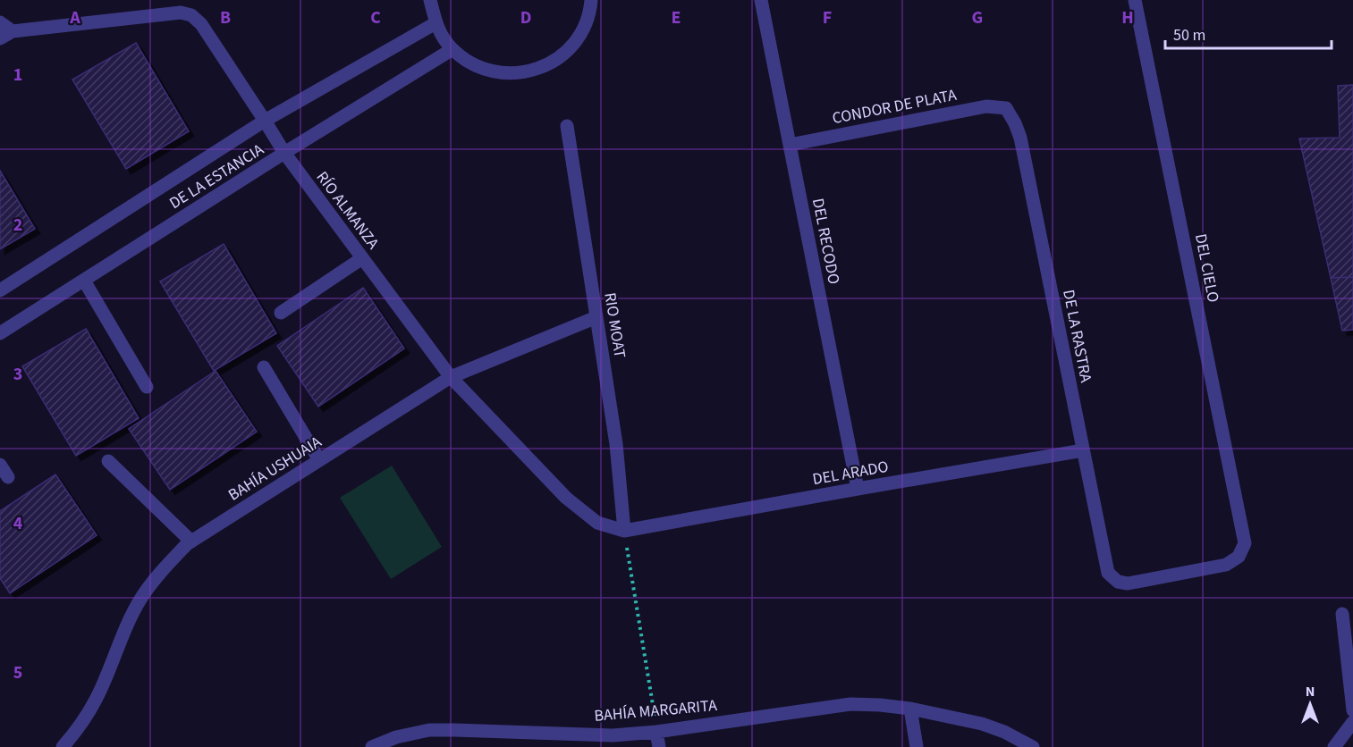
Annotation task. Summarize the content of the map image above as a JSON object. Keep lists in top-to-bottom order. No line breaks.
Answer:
{"streets":{"street":["CONDOR DE PLATA","DE LA ESTANCIA","RÍO ALMANZA","DEL RECODO","DEL CIELO","RIO MOAT","DE LA RASTRA","BAHÍA USHUAIA","DEL ARADO","BAHÍA MARGARITA"]},"crossings":[["CONDOR DE PLATA","DEL RECODO"],["CONDOR DE PLATA","DE LA RASTRA"],["DE LA ESTANCIA","RÍO ALMANZA"],["RÍO ALMANZA","RIO MOAT"],["RÍO ALMANZA","BAHÍA USHUAIA"],["RÍO ALMANZA","DEL ARADO"],["DEL RECODO","DEL ARADO"],["DEL CIELO","DE LA RASTRA"],["RIO MOAT","BAHÍA USHUAIA"],["RIO MOAT","DEL ARADO"],["DE LA RASTRA","DEL ARADO"]],"scale_bar":"50 m","north":"top","grid":{"columns":["A","B","C","D","E","F","G","H"],"rows":["1","2","3","4","5"]}}
